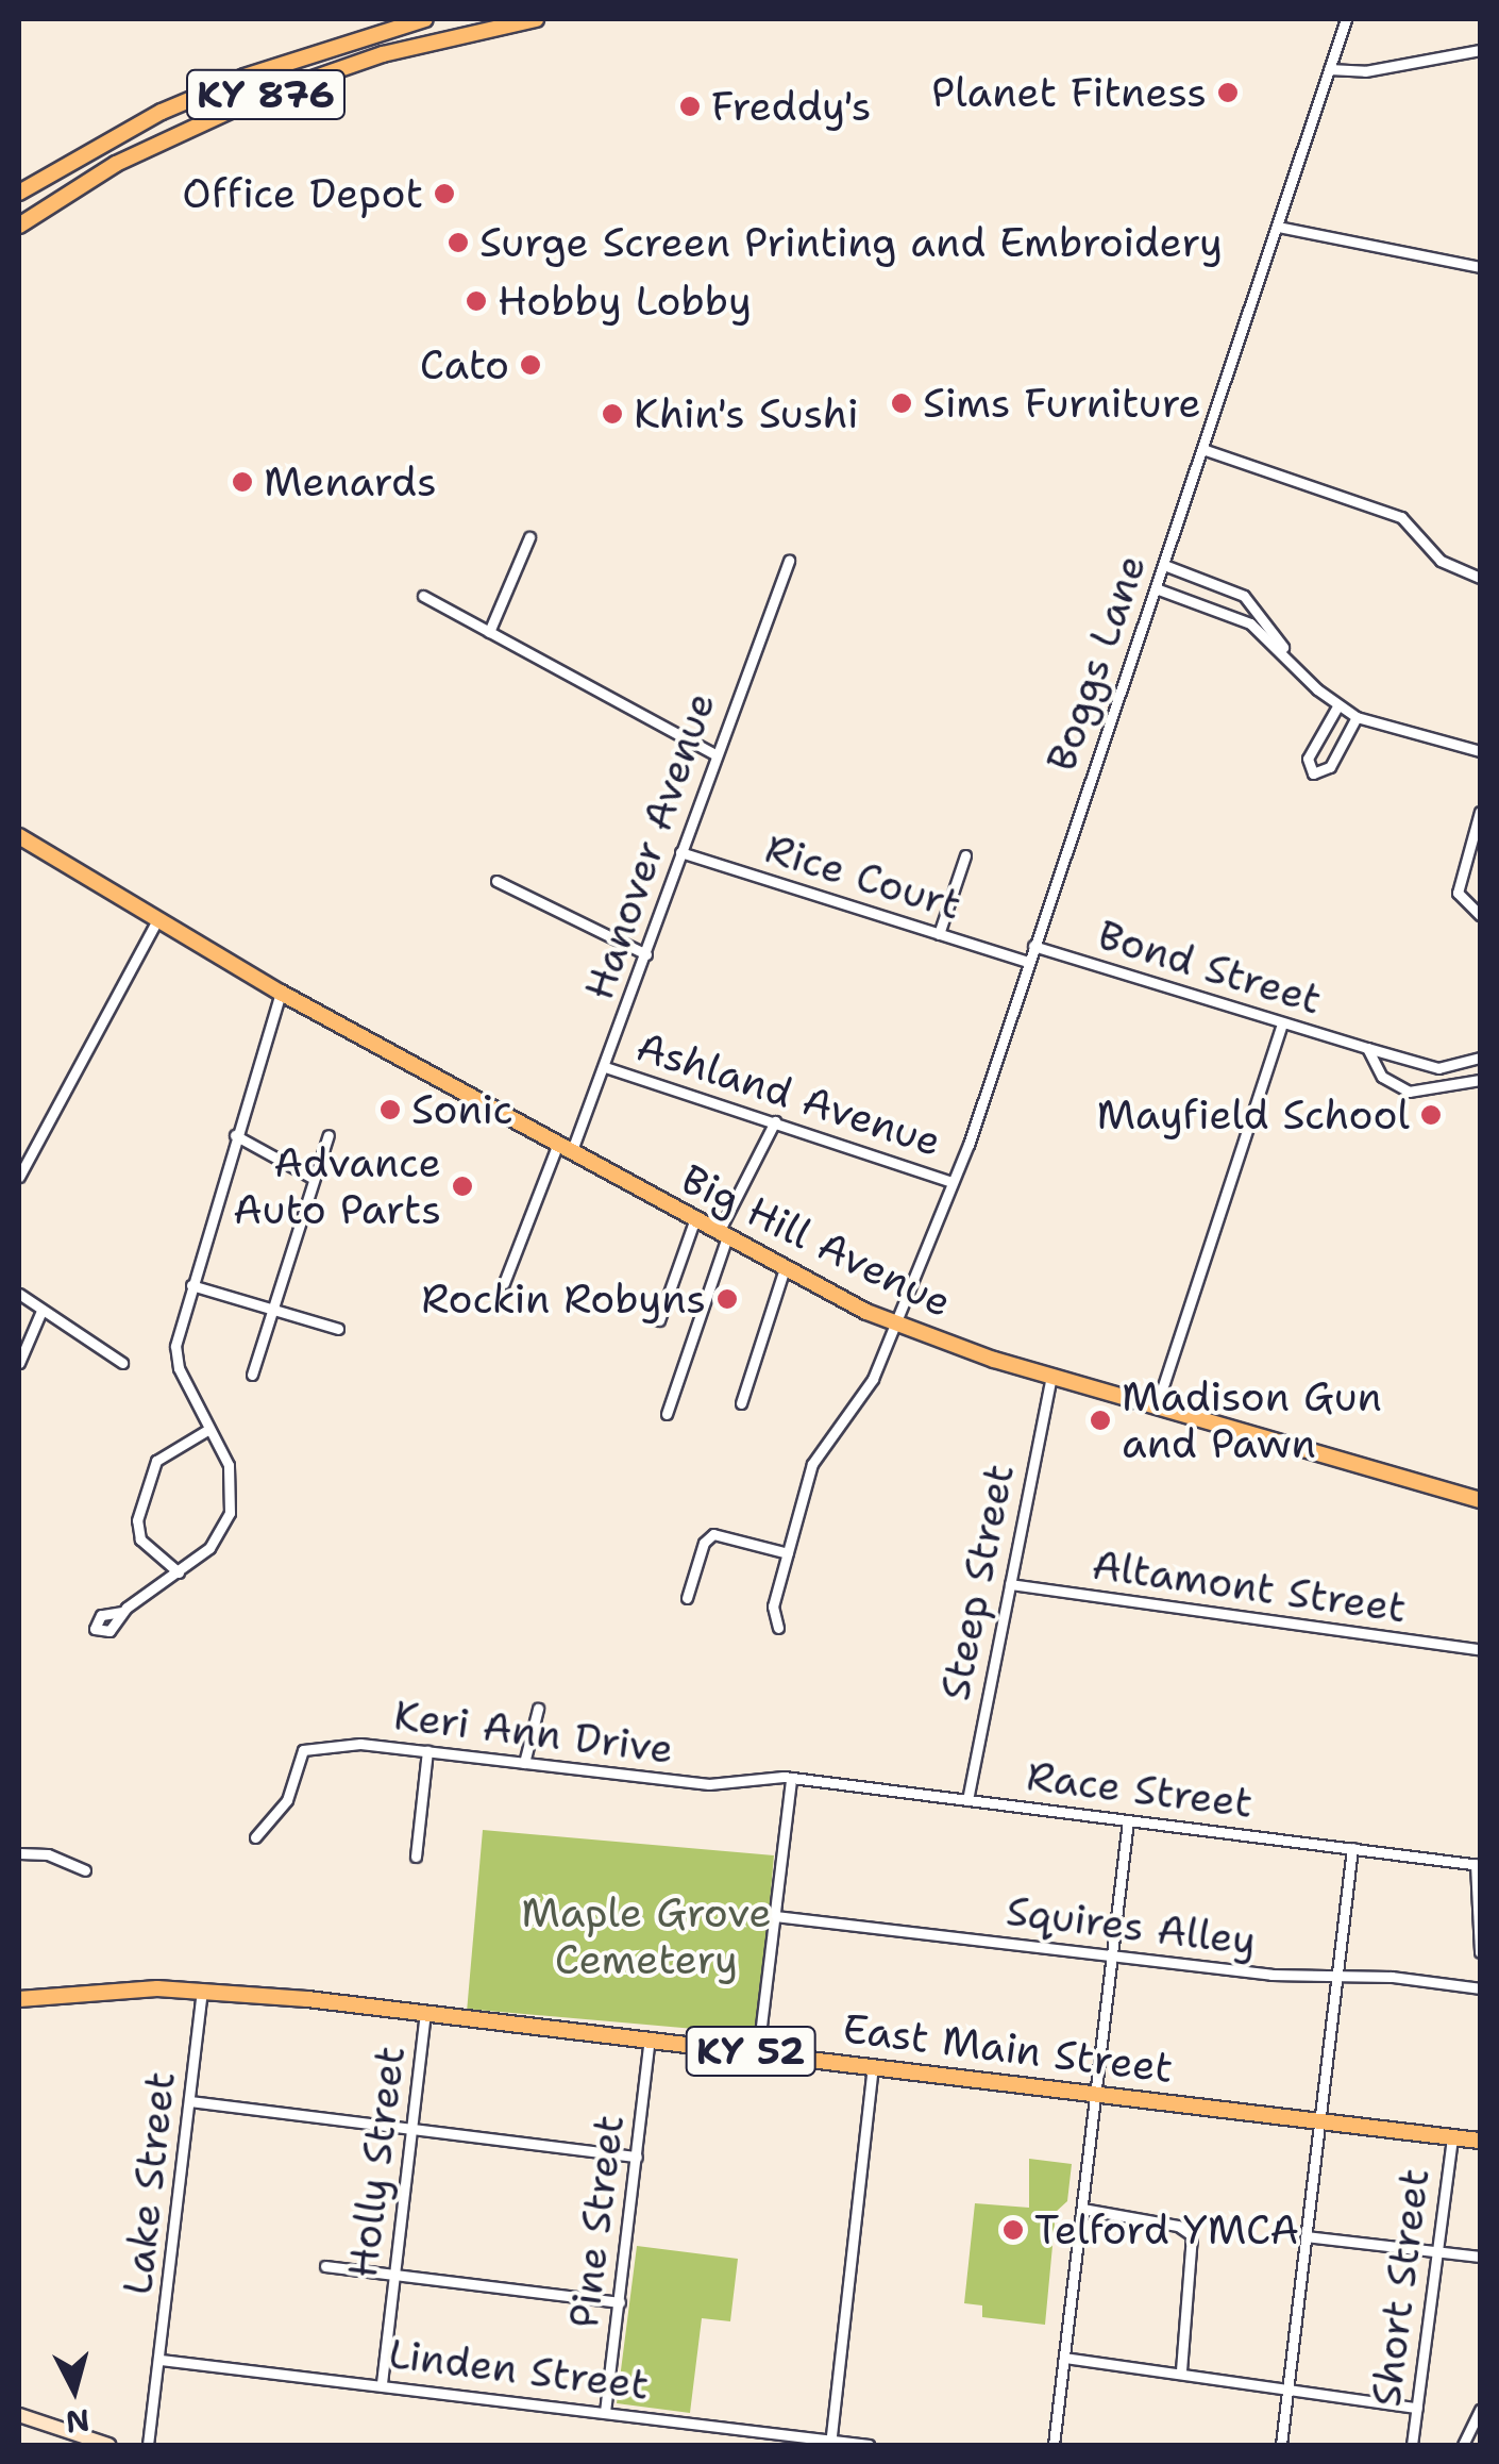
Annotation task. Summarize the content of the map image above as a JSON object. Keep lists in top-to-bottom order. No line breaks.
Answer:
{"streets":{"main road":["KY 876","Big Hill Avenue","East Main Street","KY 52"],"street":["Boggs Lane","Hanover Avenue","Rice Court","Bond Street","Ashland Avenue","Steep Street","Altamont Street","Keri Ann Drive","Race Street","Squires Alley","Holly Street","Lake Street","Pine Street","Short Street","Linden Street"]},"crossings":[["Boggs Lane","Rice Court"],["Boggs Lane","Bond Street"],["Boggs Lane","Ashland Avenue"],["Boggs Lane","Big Hill Avenue"],["Hanover Avenue","Rice Court"],["Hanover Avenue","Ashland Avenue"],["Hanover Avenue","Big Hill Avenue"],["Big Hill Avenue","Steep Street"],["Steep Street","Altamont Street"],["Steep Street","Race Street"],["Keri Ann Drive","Race Street"],["East Main Street","Holly Street"],["East Main Street","Lake Street"],["East Main Street","Pine Street"],["East Main Street","Short Street"],["Holly Street","Linden Street"],["Lake Street","Linden Street"],["Pine Street","Linden Street"]],"parks":["Maple Grove Cemetery"],"places":["Planet Fitness","Freddy's","Office Depot","Surge Screen Printing and Embroidery","Hobby Lobby","Cato","Sims Furniture","Khin's Sushi","Menards","Sonic","Mayfield School","Advance Auto Parts","Rockin Robyns","Madison Gun and Pawn","Telford YMCA"],"north":"bottom"}
